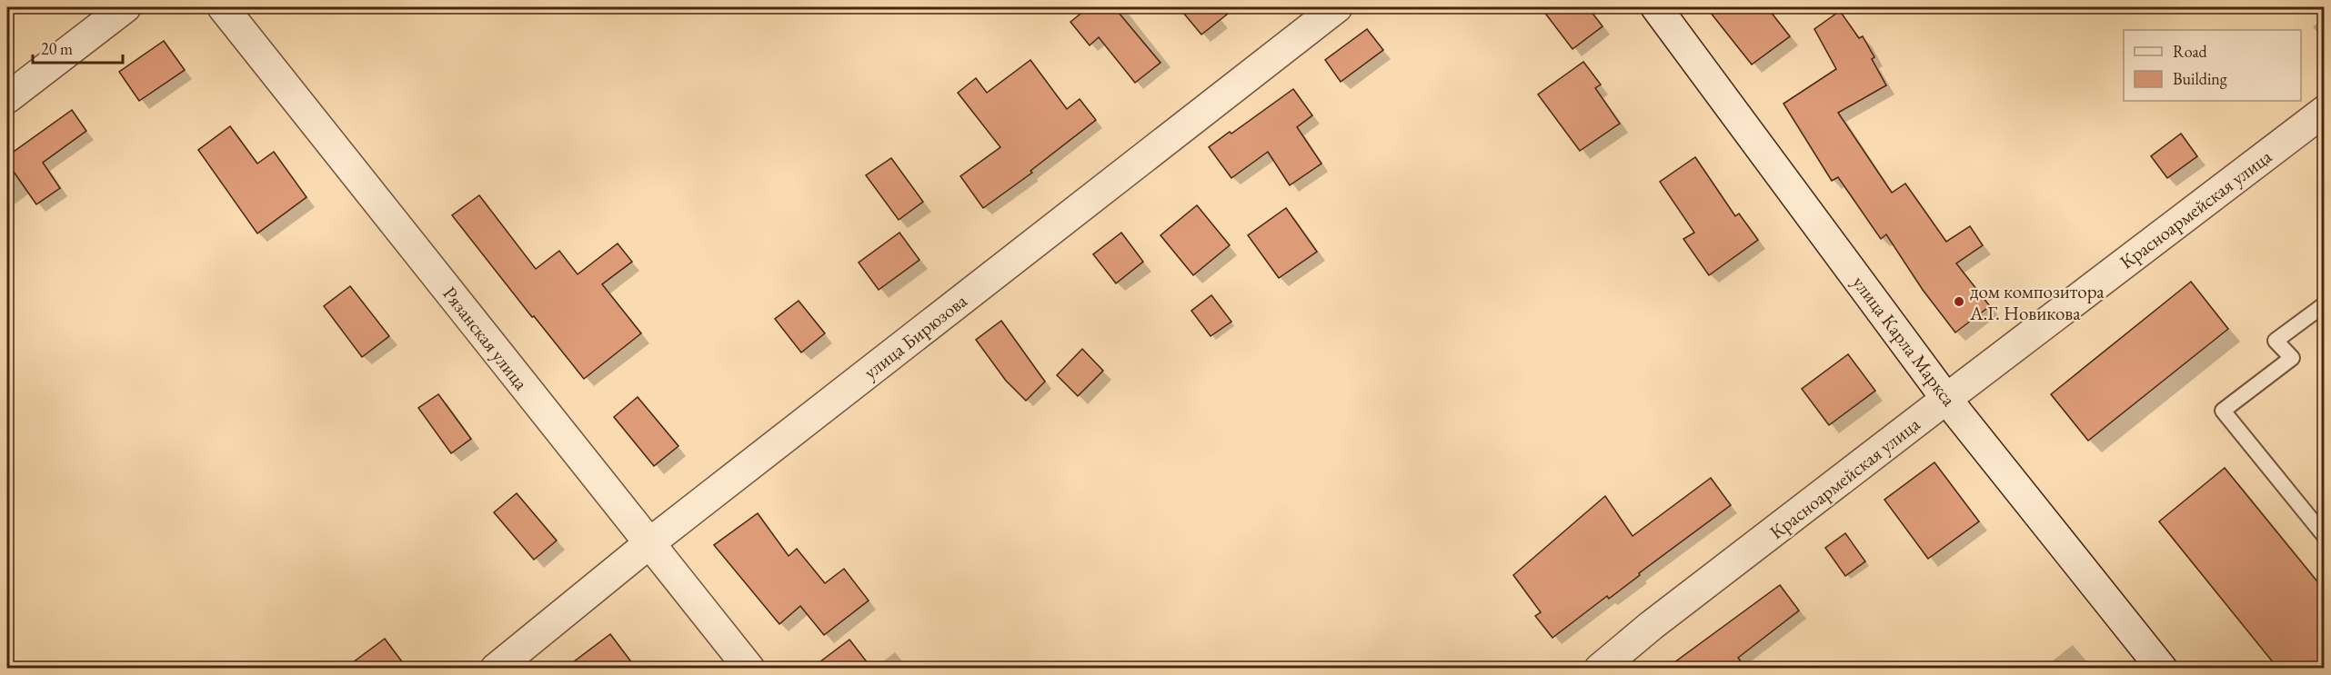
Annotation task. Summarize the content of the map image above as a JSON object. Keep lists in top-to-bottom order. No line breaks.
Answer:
{"streets":{"street":["Красноармейская улица","улица Бирюзова","Рязанская улица","улица Карла Маркса"]},"crossings":[["Красноармейская улица","улица Карла Маркса"],["улица Бирюзова","Рязанская улица"]],"places":["дом композитора А.Г. Новикова"],"legend":["Road","Building"],"scale_bar":"20 m"}
